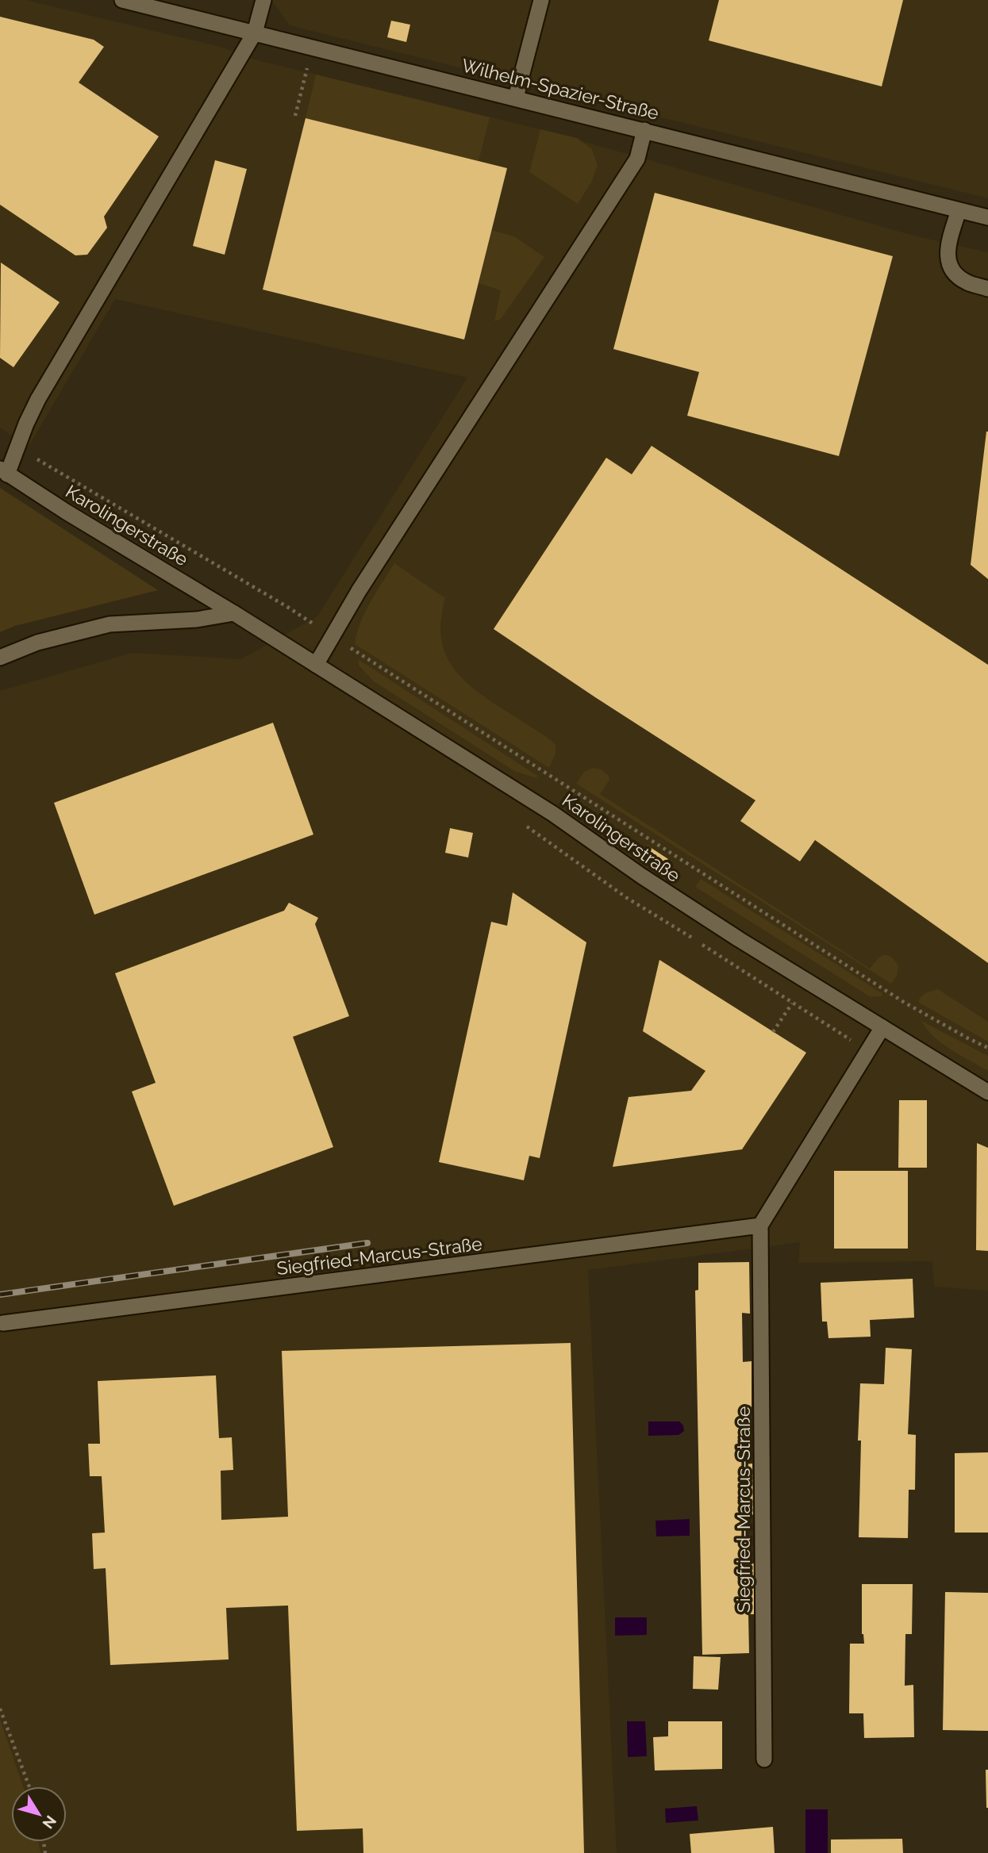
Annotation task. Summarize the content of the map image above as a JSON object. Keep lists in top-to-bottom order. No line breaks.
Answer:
{"streets":{"street":["Wilhelm-Spazier-Straße","Karolingerstraße","Siegfried-Marcus-Straße"]},"north":"bottom right"}
